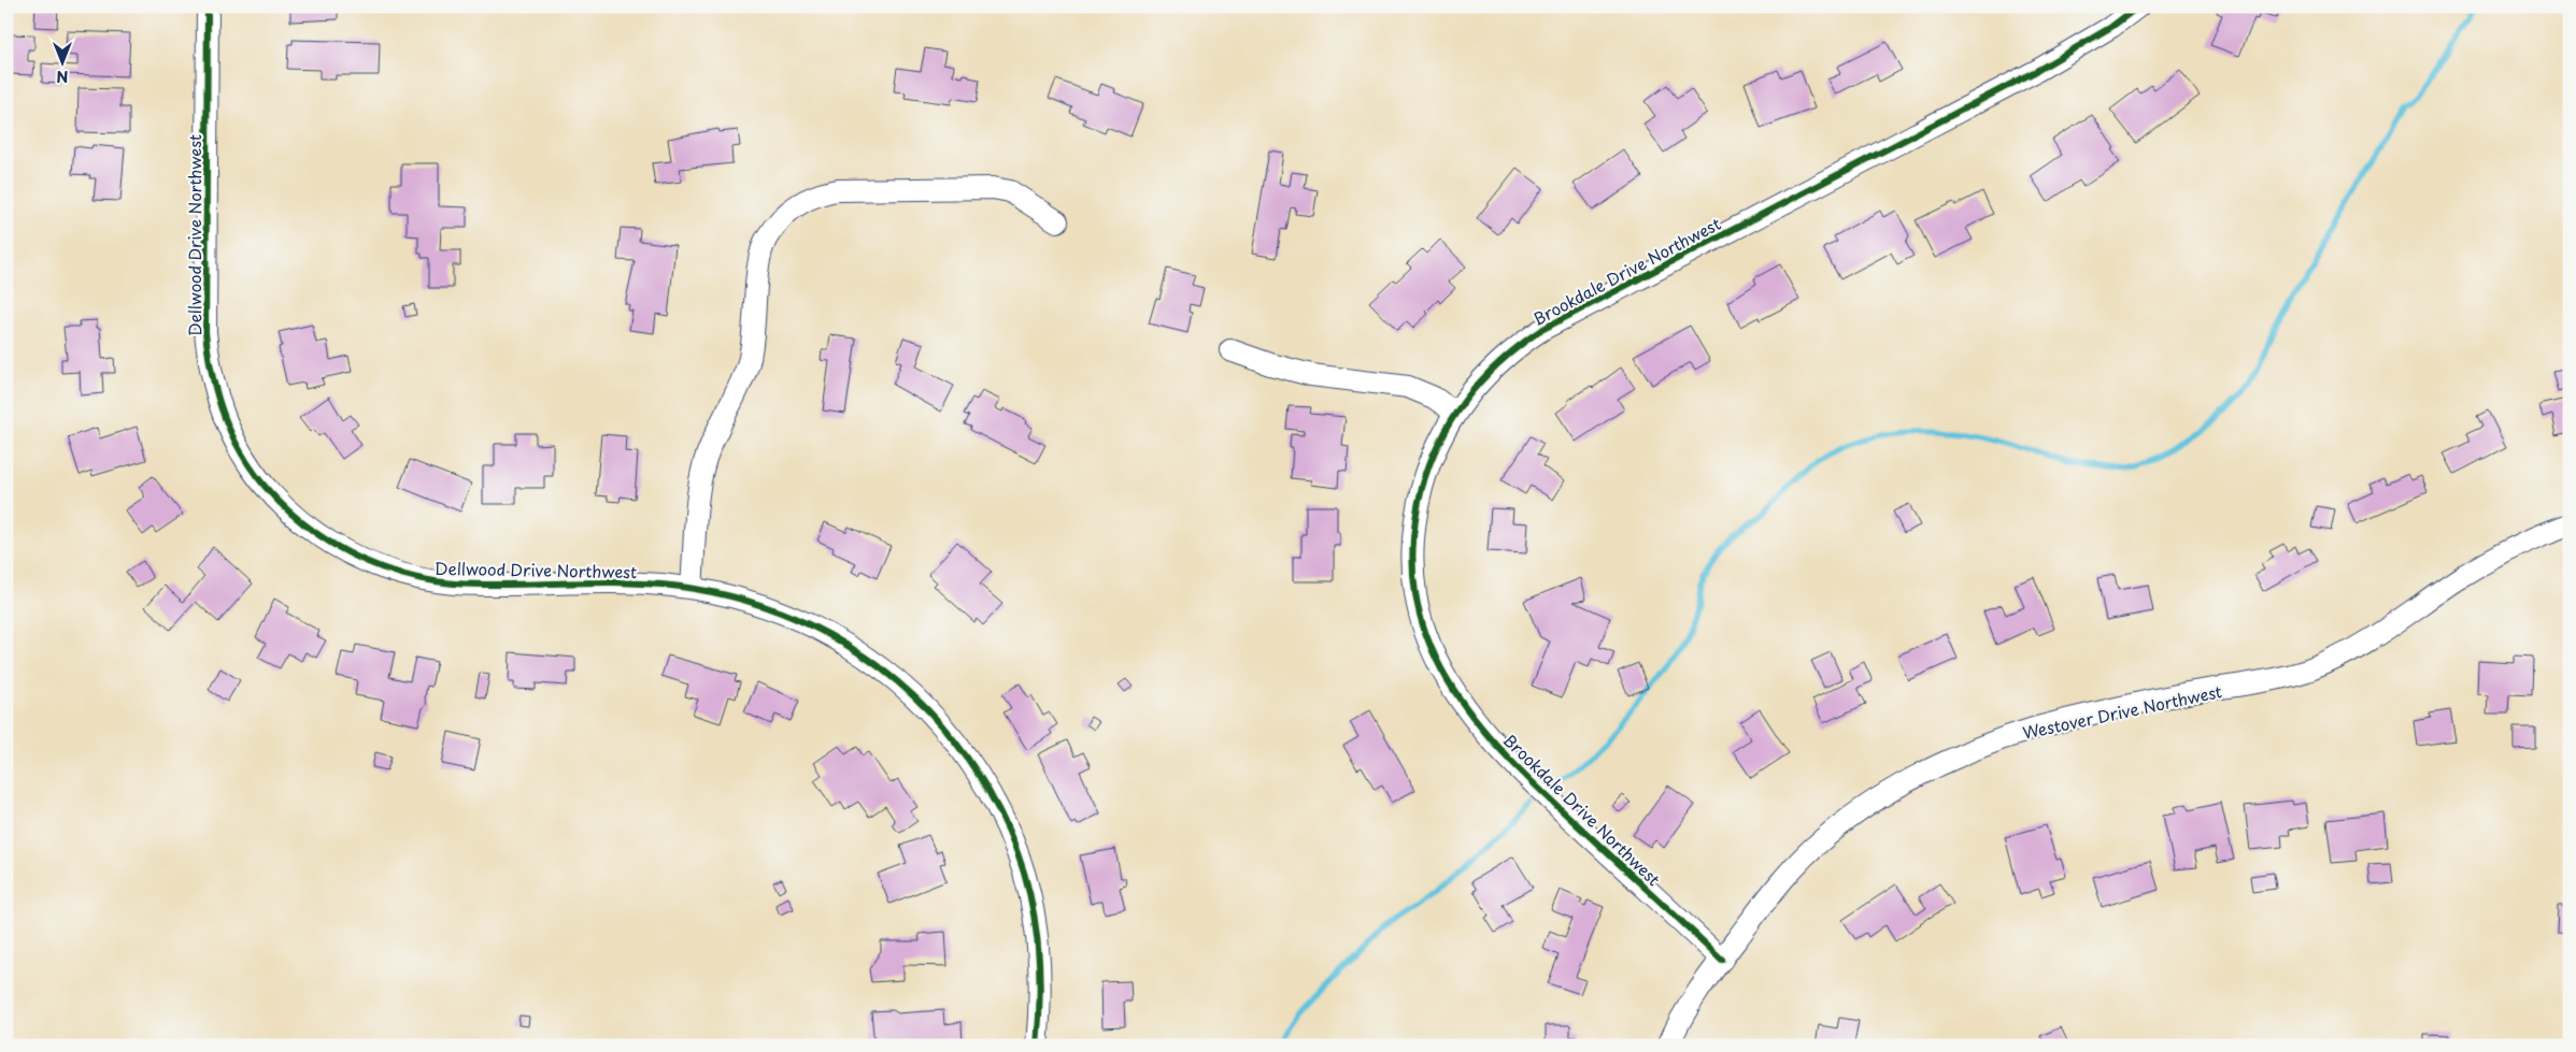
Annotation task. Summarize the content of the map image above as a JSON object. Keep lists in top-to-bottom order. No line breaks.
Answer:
{"streets":{"street":["Dellwood Drive Northwest","Brookdale Drive Northwest","Westover Drive Northwest"]},"crossings":[["Brookdale Drive Northwest","Westover Drive Northwest"]],"north":"bottom"}
